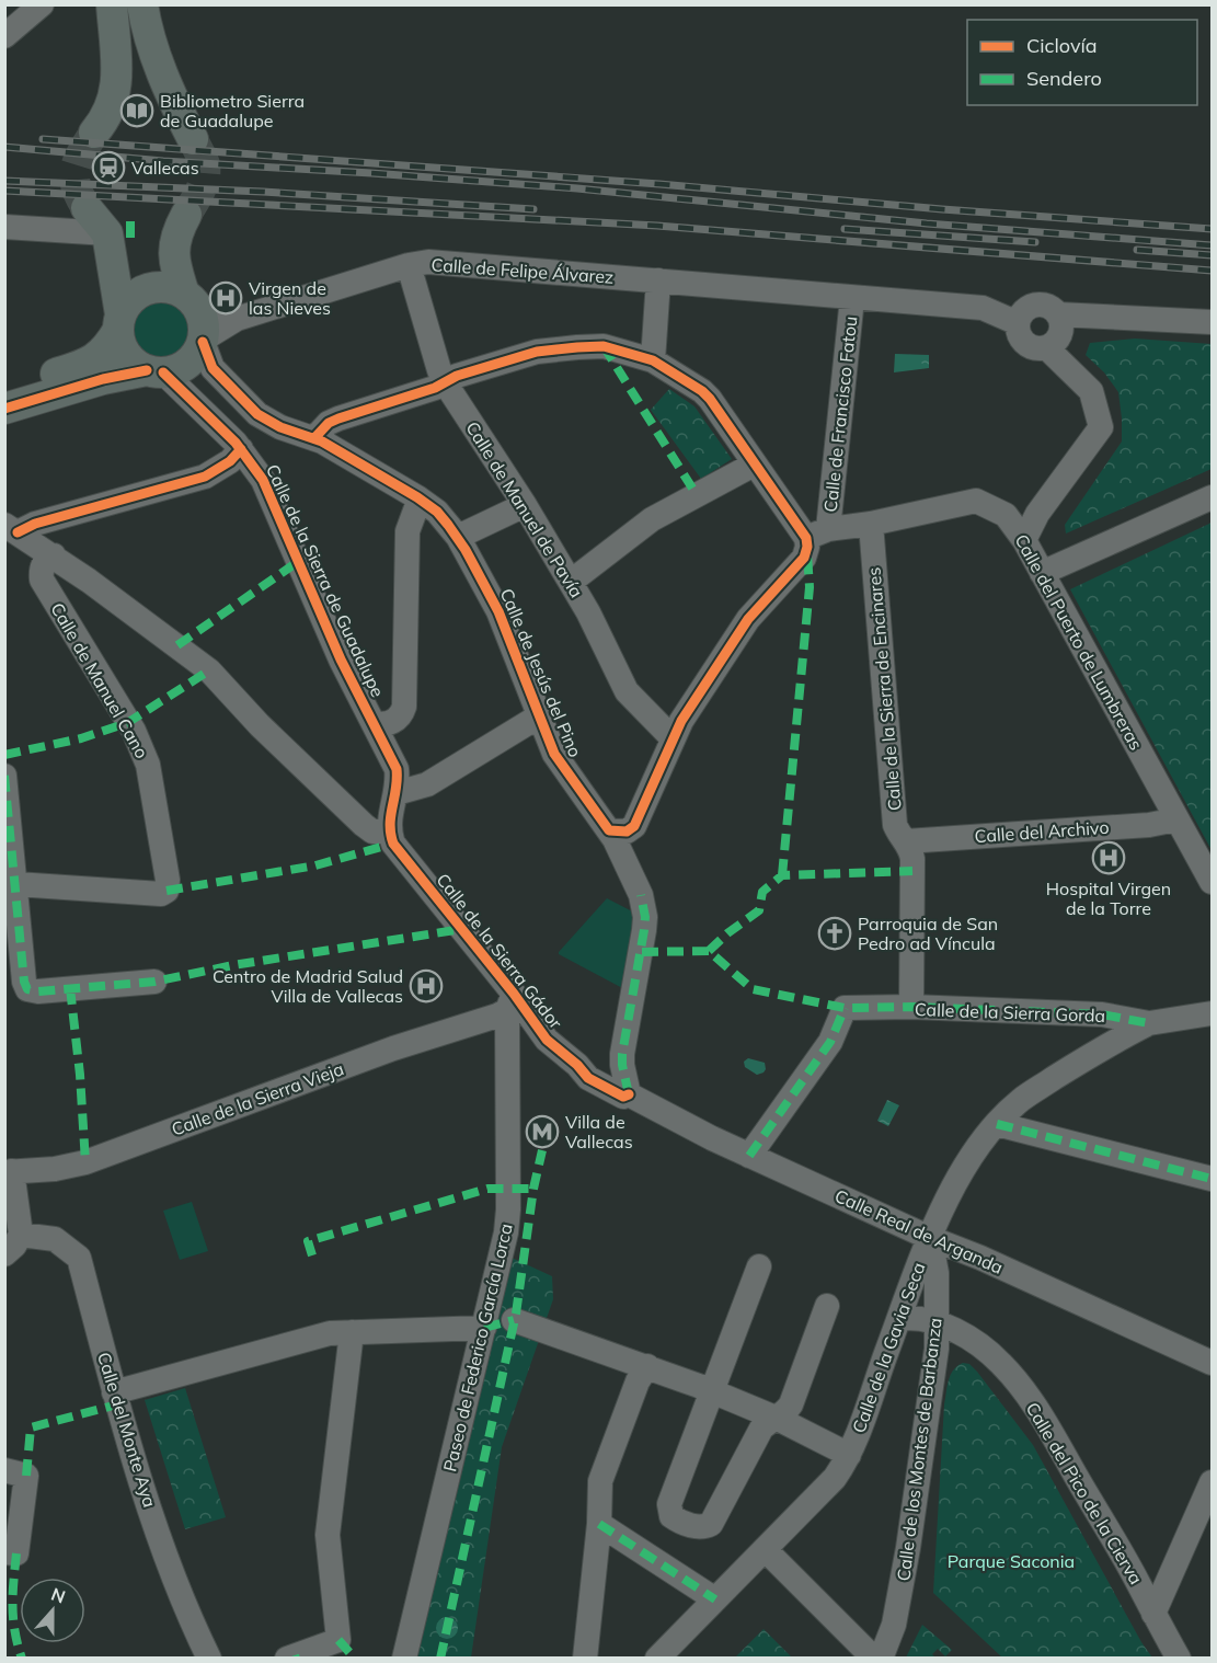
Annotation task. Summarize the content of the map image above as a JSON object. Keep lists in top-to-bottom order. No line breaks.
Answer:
{"streets":{"street":["Calle de Felipe Álvarez","Calle de Francisco Fatou","Calle de Manuel de Pavía","Calle de la Sierra de Guadalupe","Calle del Puerto de Lumbreras","Calle de Jesús del Pino","Calle de Manuel Cano","Calle de la Sierra de Encinares","Calle del Archivo","Calle de la Sierra Gádor","Calle de la Sierra Gorda","Calle de la Sierra Vieja","Calle Real de Arganda","Paseo de Federico García Lorca","Calle de la Gavia Seca","Calle del Monte Aya","Calle de los Montes de Barbanza","Calle del Pico de la Cierva"]},"crossings":[["Calle de Felipe Álvarez","Calle de Francisco Fatou"],["Calle de Felipe Álvarez","Calle de Manuel de Pavía"],["Calle de Felipe Álvarez","Calle de la Sierra de Guadalupe"],["Calle de Felipe Álvarez","Calle de Jesús del Pino"],["Calle de Francisco Fatou","Calle del Puerto de Lumbreras"],["Calle de la Sierra de Guadalupe","Calle de Jesús del Pino"],["Calle de la Sierra de Guadalupe","Calle de la Sierra Gádor"],["Calle del Puerto de Lumbreras","Calle de la Sierra de Encinares"],["Calle del Puerto de Lumbreras","Calle del Archivo"],["Calle de Jesús del Pino","Calle de la Sierra Gádor"],["Calle de Jesús del Pino","Calle Real de Arganda"],["Calle de la Sierra de Encinares","Calle del Archivo"],["Calle de la Sierra de Encinares","Calle de la Sierra Gorda"],["Calle de la Sierra Gádor","Calle de la Sierra Vieja"],["Calle de la Sierra Gádor","Calle Real de Arganda"],["Calle de la Sierra Gádor","Paseo de Federico García Lorca"],["Calle de la Sierra Gorda","Calle Real de Arganda"],["Calle de la Sierra Gorda","Calle de la Gavia Seca"],["Calle de la Sierra Vieja","Paseo de Federico García Lorca"],["Calle Real de Arganda","Calle de la Gavia Seca"],["Calle Real de Arganda","Calle de los Montes de Barbanza"],["Calle de la Gavia Seca","Calle de los Montes de Barbanza"],["Calle de la Gavia Seca","Calle del Pico de la Cierva"],["Calle de los Montes de Barbanza","Calle del Pico de la Cierva"]],"parks":["Parque Saconia"],"places":{"library":["Bibliometro Sierra de Guadalupe"],"station":["Vallecas"],"hospital":["Virgen de las Nieves","Hospital Virgen de la Torre","Centro de Madrid Salud Villa de Vallecas"],"church":["Parroquia de San Pedro ad Víncula"],"metro station":["Villa de Vallecas"]},"legend":["Ciclovía","Sendero"],"north":"top"}
